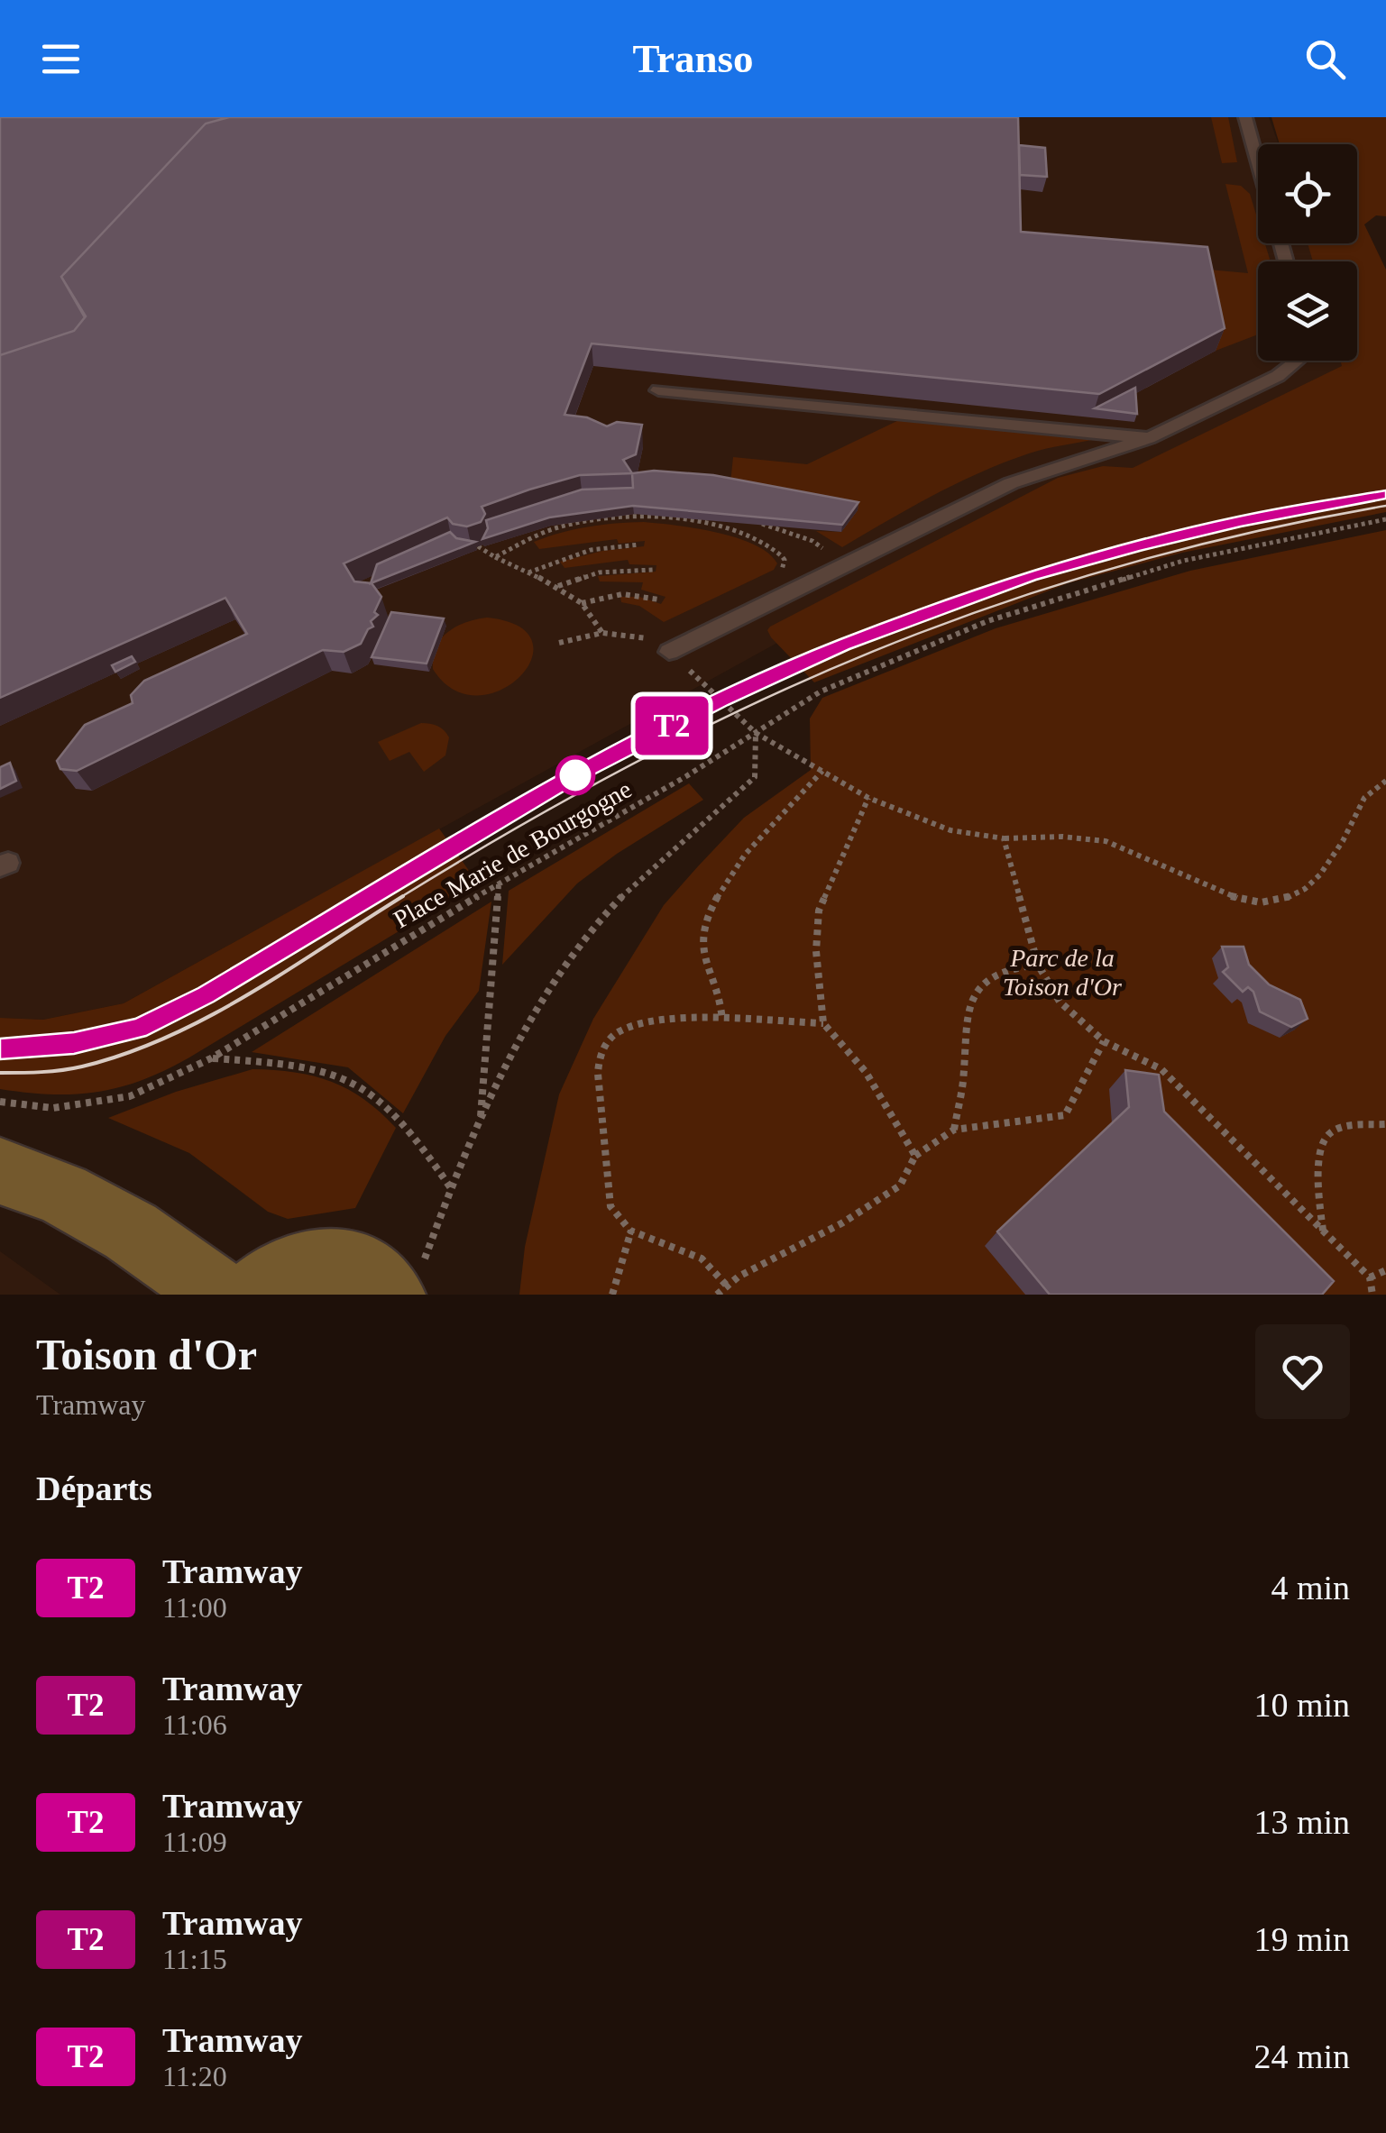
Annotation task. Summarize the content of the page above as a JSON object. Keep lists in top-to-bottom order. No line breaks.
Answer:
{"streets":{"path":["Place Marie de Bourgogne"]},"parks":["Parc de la Toison d'Or"],"lines":["tram line T2"],"page":{"header":"Transo","on_map":"T2","heading":[["Toison d'Or","Tramway"],"Départs"],"list":[{"mark":"T2","name":"Tramway","note":"11:00","value":"4 min"},{"mark":"T2","name":"Tramway","note":"11:06","value":"10 min"},{"mark":"T2","name":"Tramway","note":"11:09","value":"13 min"},{"mark":"T2","name":"Tramway","note":"11:15","value":"19 min"},{"mark":"T2","name":"Tramway","note":"11:20","value":"24 min"}]}}
